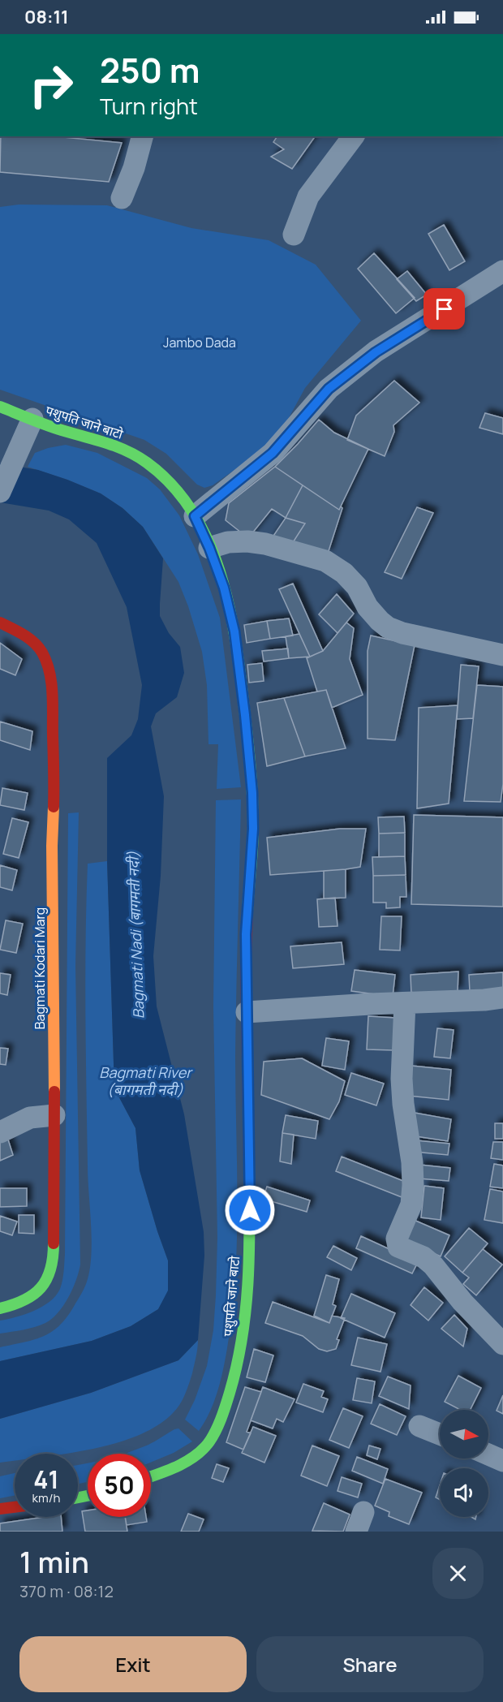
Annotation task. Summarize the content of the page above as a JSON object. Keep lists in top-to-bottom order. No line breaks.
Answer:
{"streets":{"main road":["पशुपति जाने बाटो","Bagmati Kodari Marg"]},"water":["Bagmati Nadi (बागमती नदी)","Bagmati River (बागमती नदी)"],"parks":["Jambo Dada"],"north":"right","page":{"status":"08:11","turn":["250 m","Turn right"],"speed":"41 km/h","limit":"50","heading":["1 min","370 m · 08:12"],"buttons":["Exit","Share"]}}
